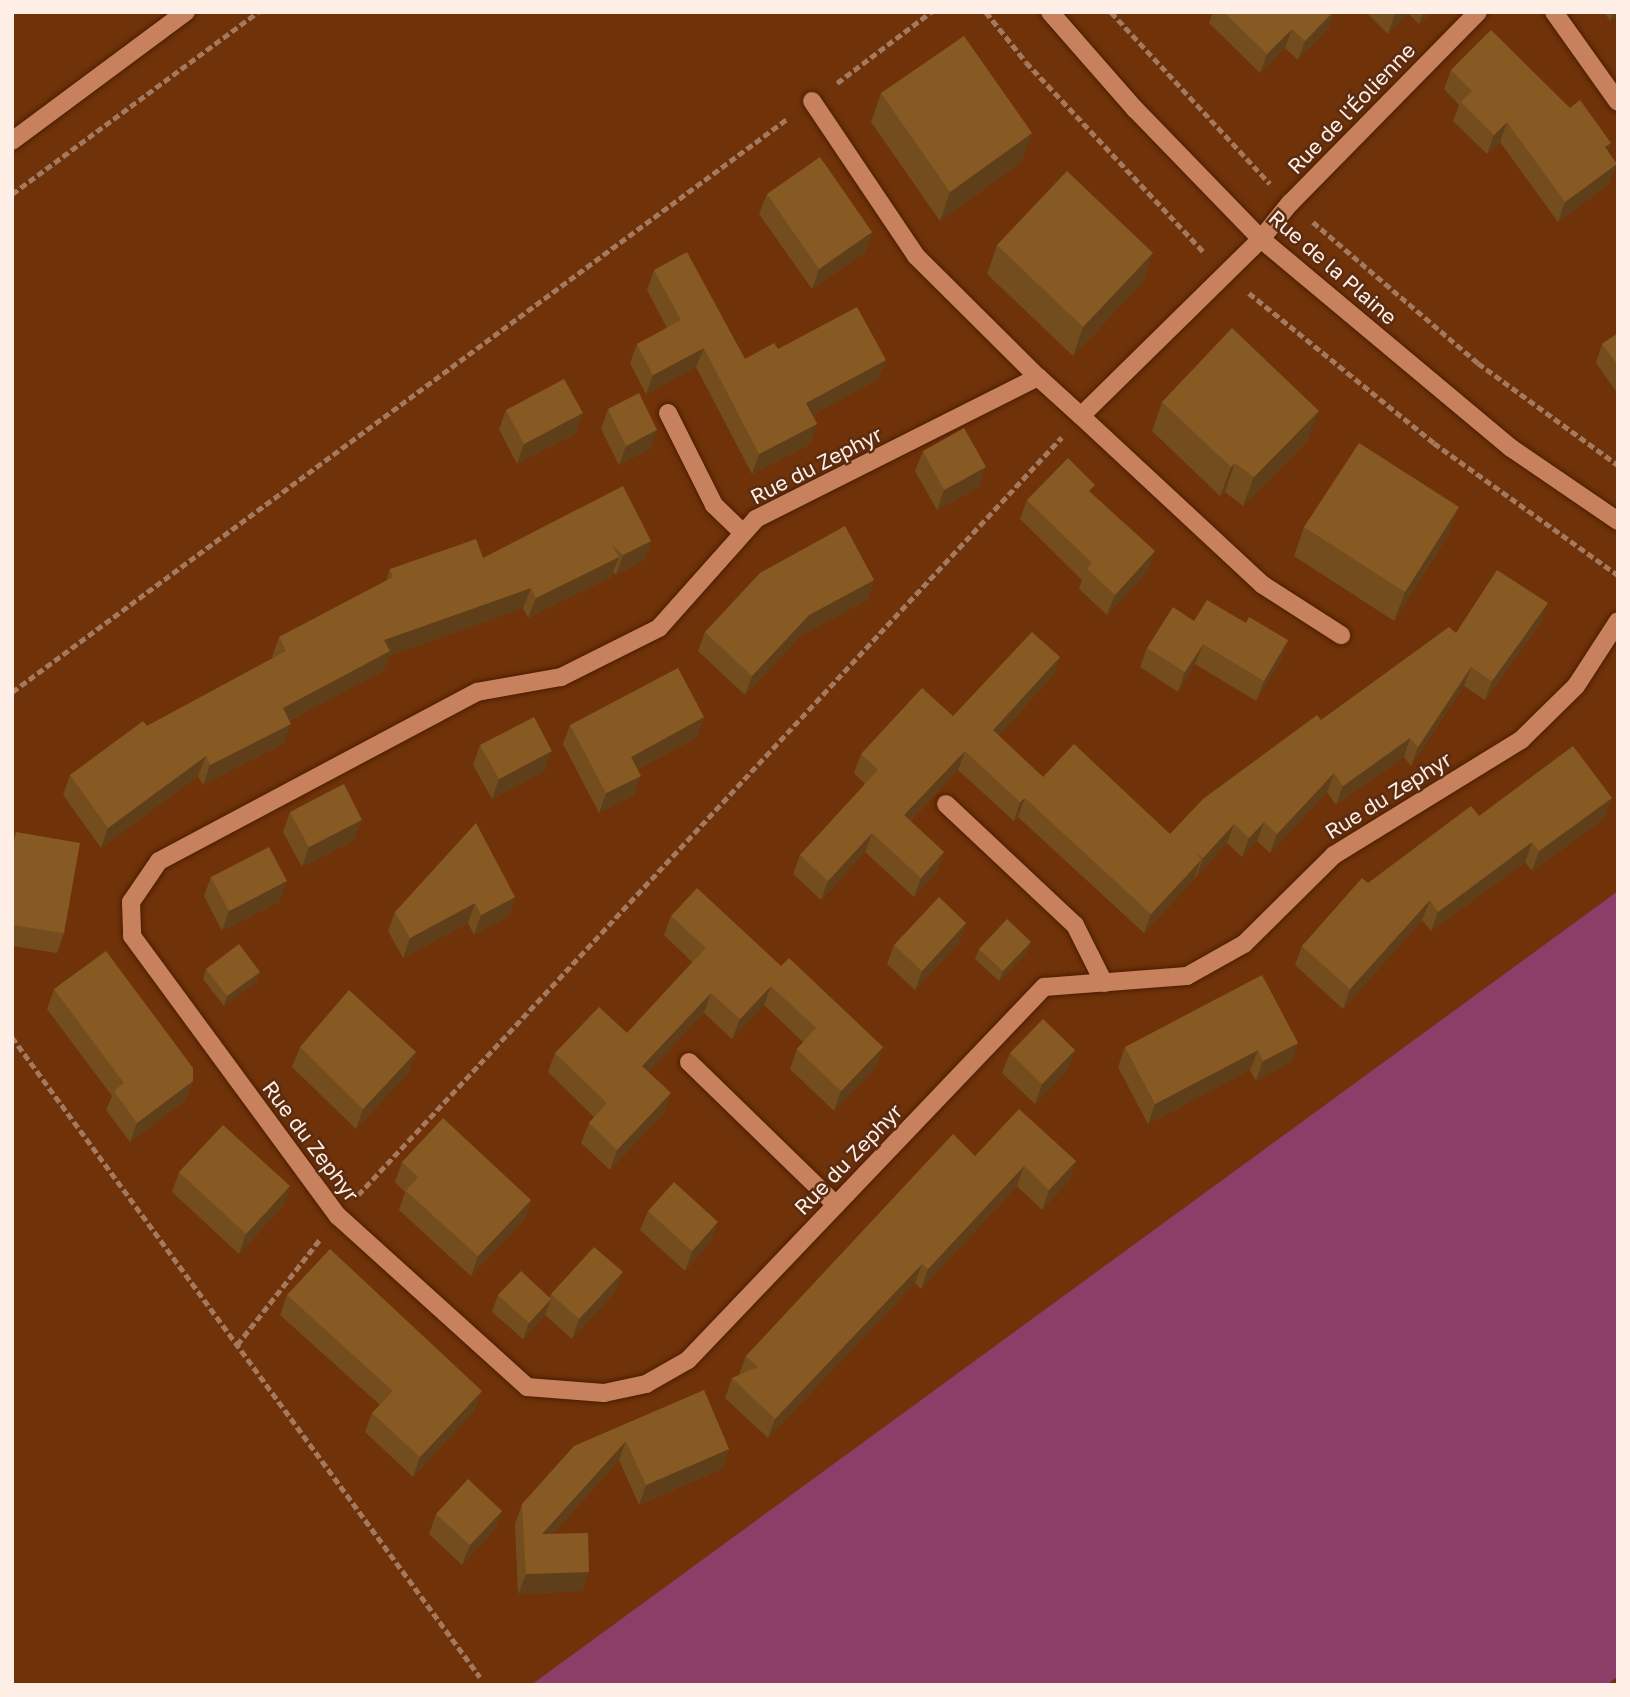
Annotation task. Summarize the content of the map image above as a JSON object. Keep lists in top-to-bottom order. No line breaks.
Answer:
{"streets":{"street":["Rue de l'Éolienne","Rue de la Plaine","Rue du Zephyr"]},"crossings":[["Rue de l'Éolienne","Rue de la Plaine"]]}
